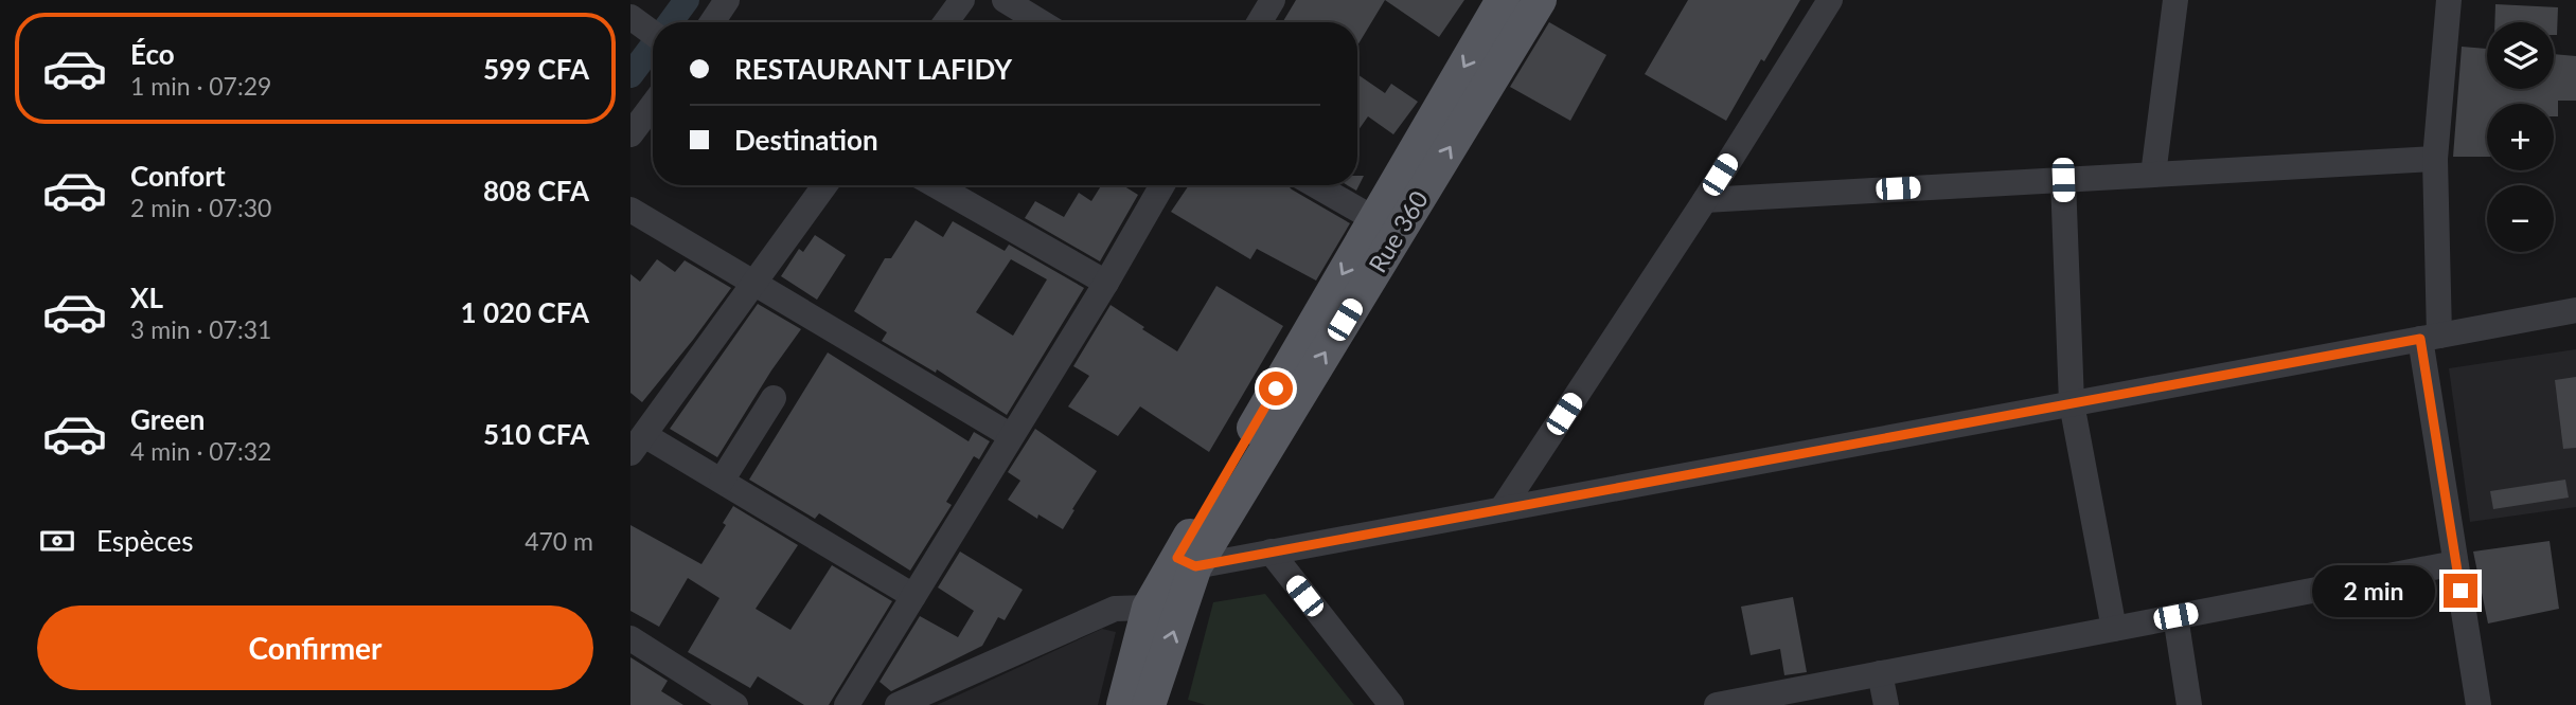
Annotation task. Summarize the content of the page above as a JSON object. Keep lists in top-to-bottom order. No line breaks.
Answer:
{"streets":{"main road":["Rue 360"]},"page":{"list":[{"name":"Éco","note":"1 min · 07:29","value":"599 CFA"},{"name":"Confort","note":"2 min · 07:30","value":"808 CFA"},{"name":"XL","note":"3 min · 07:31","value":"1 020 CFA"},{"name":"Green","note":"4 min · 07:32","value":"510 CFA"}],"map_buttons":["+","−"],"banner":["RESTAURANT LAFIDY","Destination"],"pay":["Espèces","470 m"],"bubble":"2 min","buttons":"Confirmer"}}
